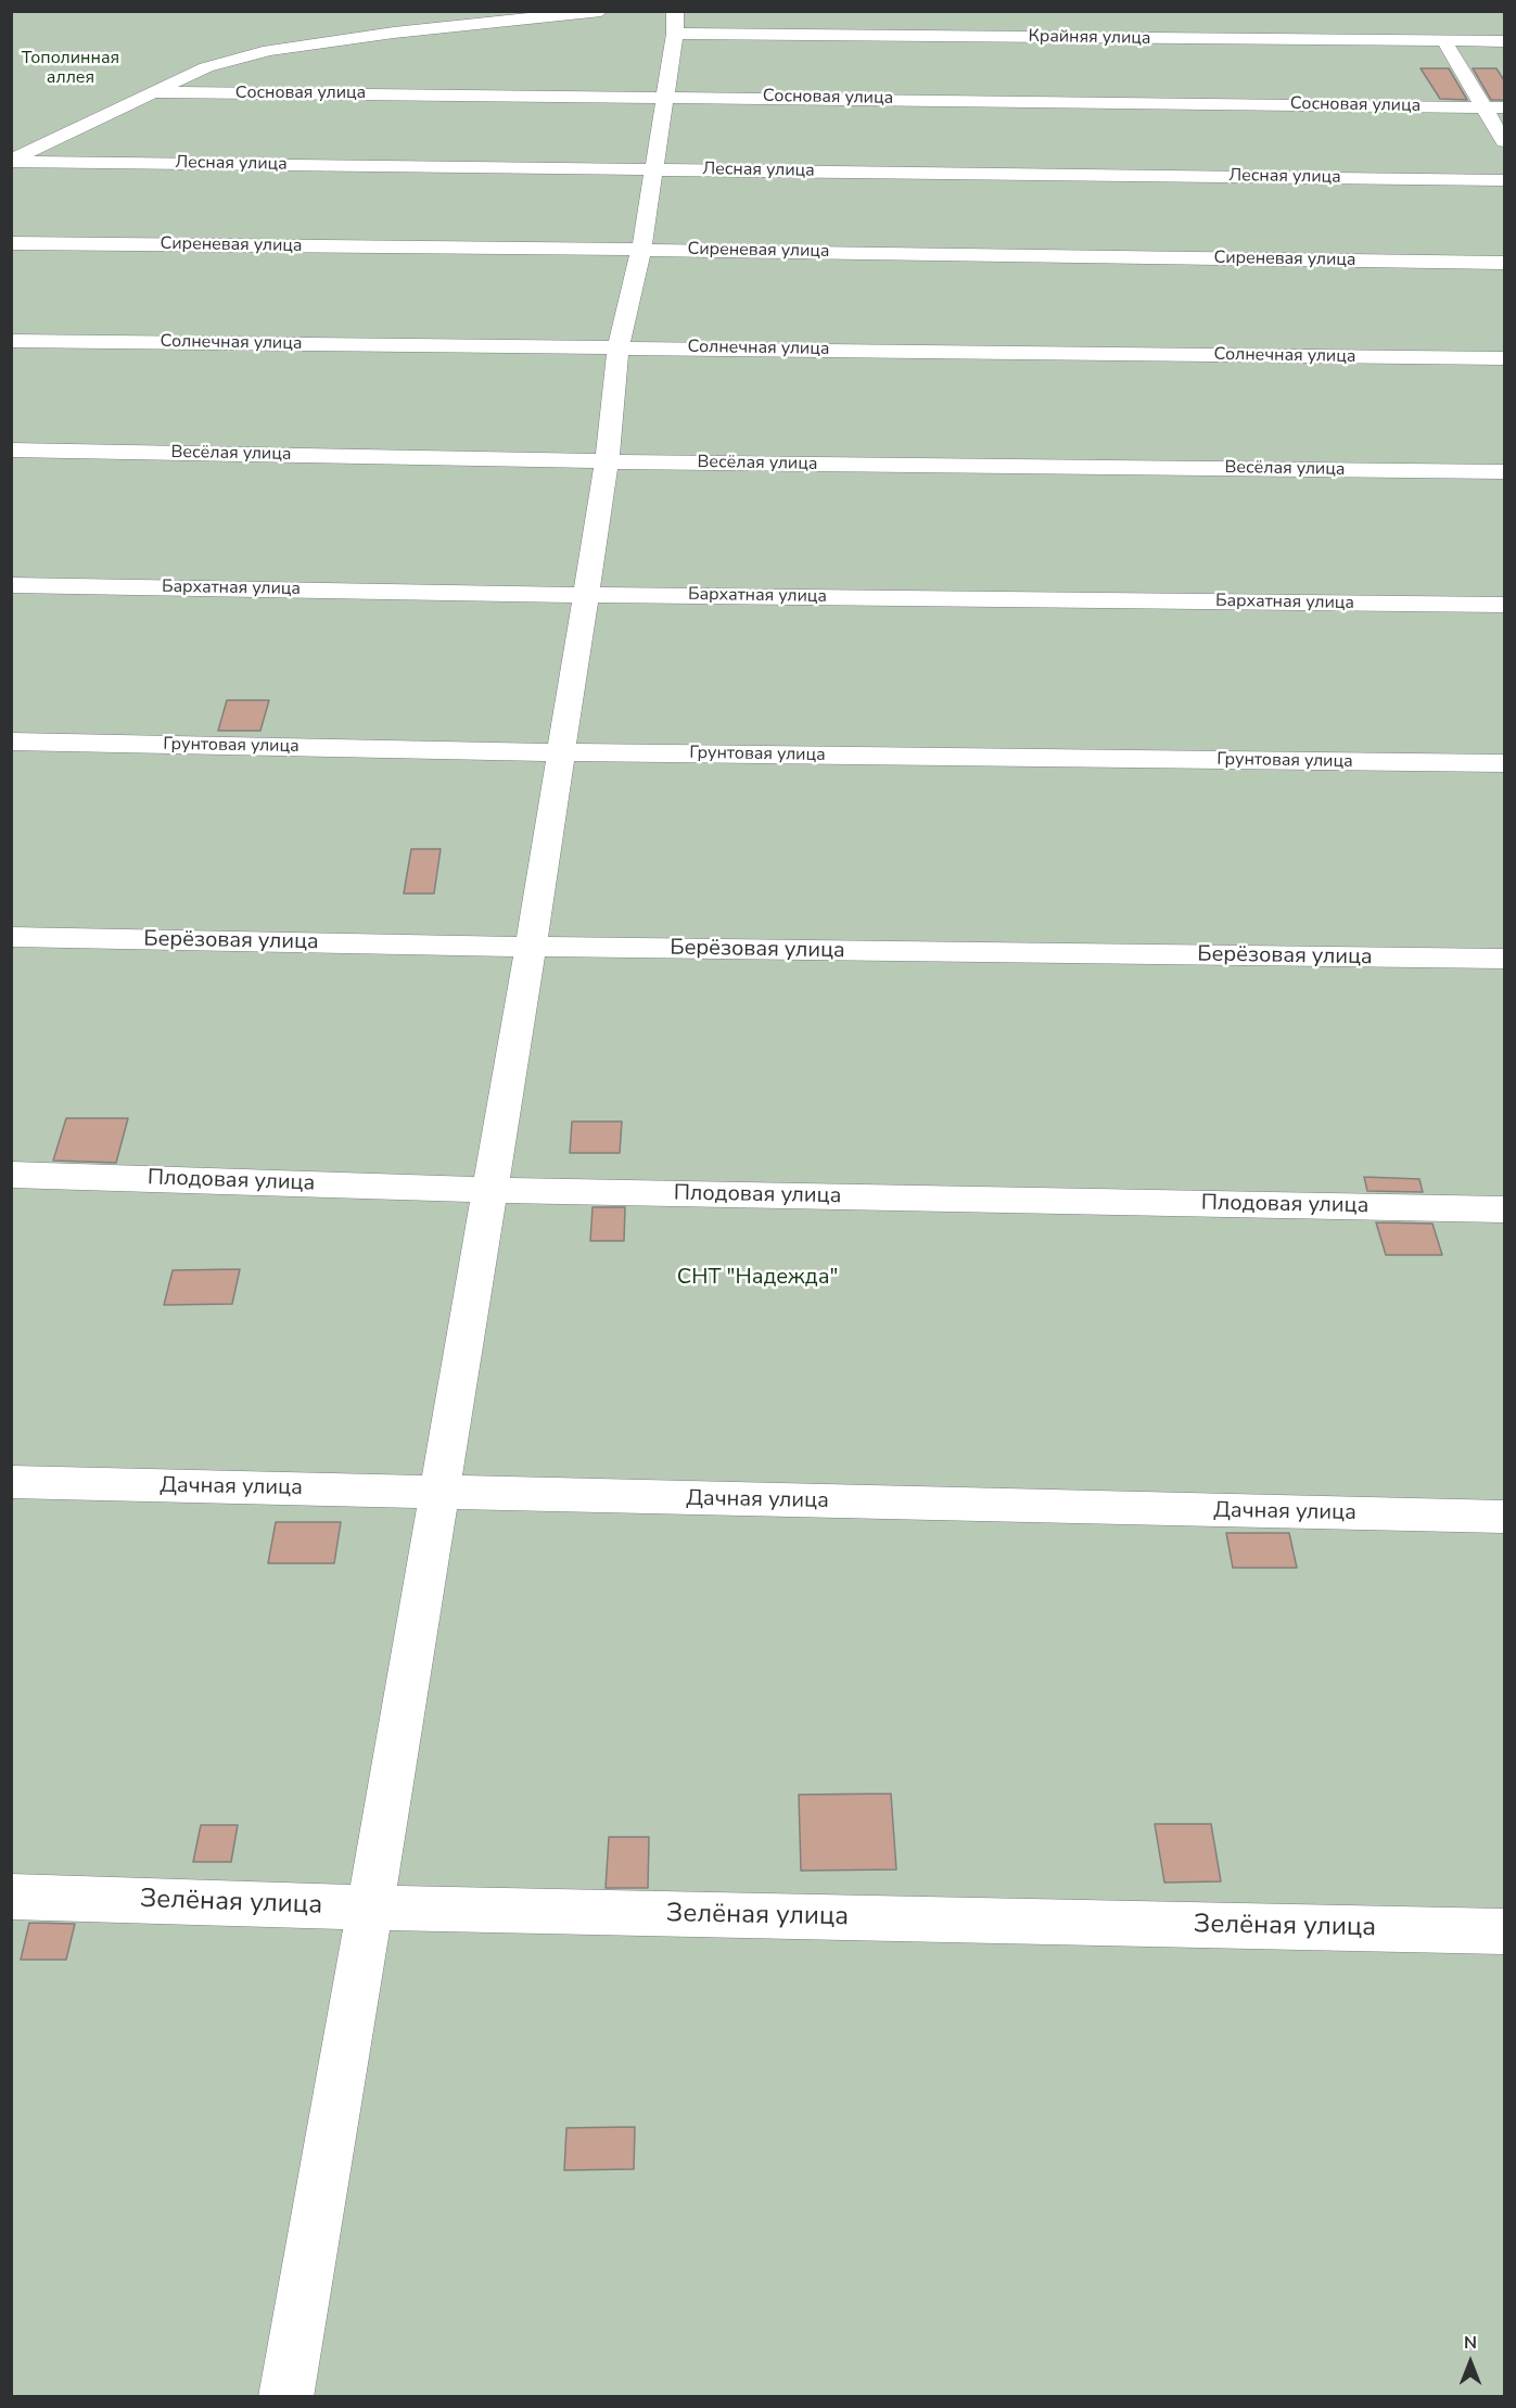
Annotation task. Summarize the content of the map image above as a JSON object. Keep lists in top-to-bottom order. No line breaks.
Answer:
{"streets":{"street":["Крайняя улица","Сосновая улица","Лесная улица","Сиреневая улица","Солнечная улица","Весёлая улица","Бархатная улица","Грунтовая улица","Берёзовая улица","Плодовая улица","Дачная улица","Зелёная улица"]},"parks":["Тополинная аллея","СНТ \"Надежда\""],"north":"top"}
